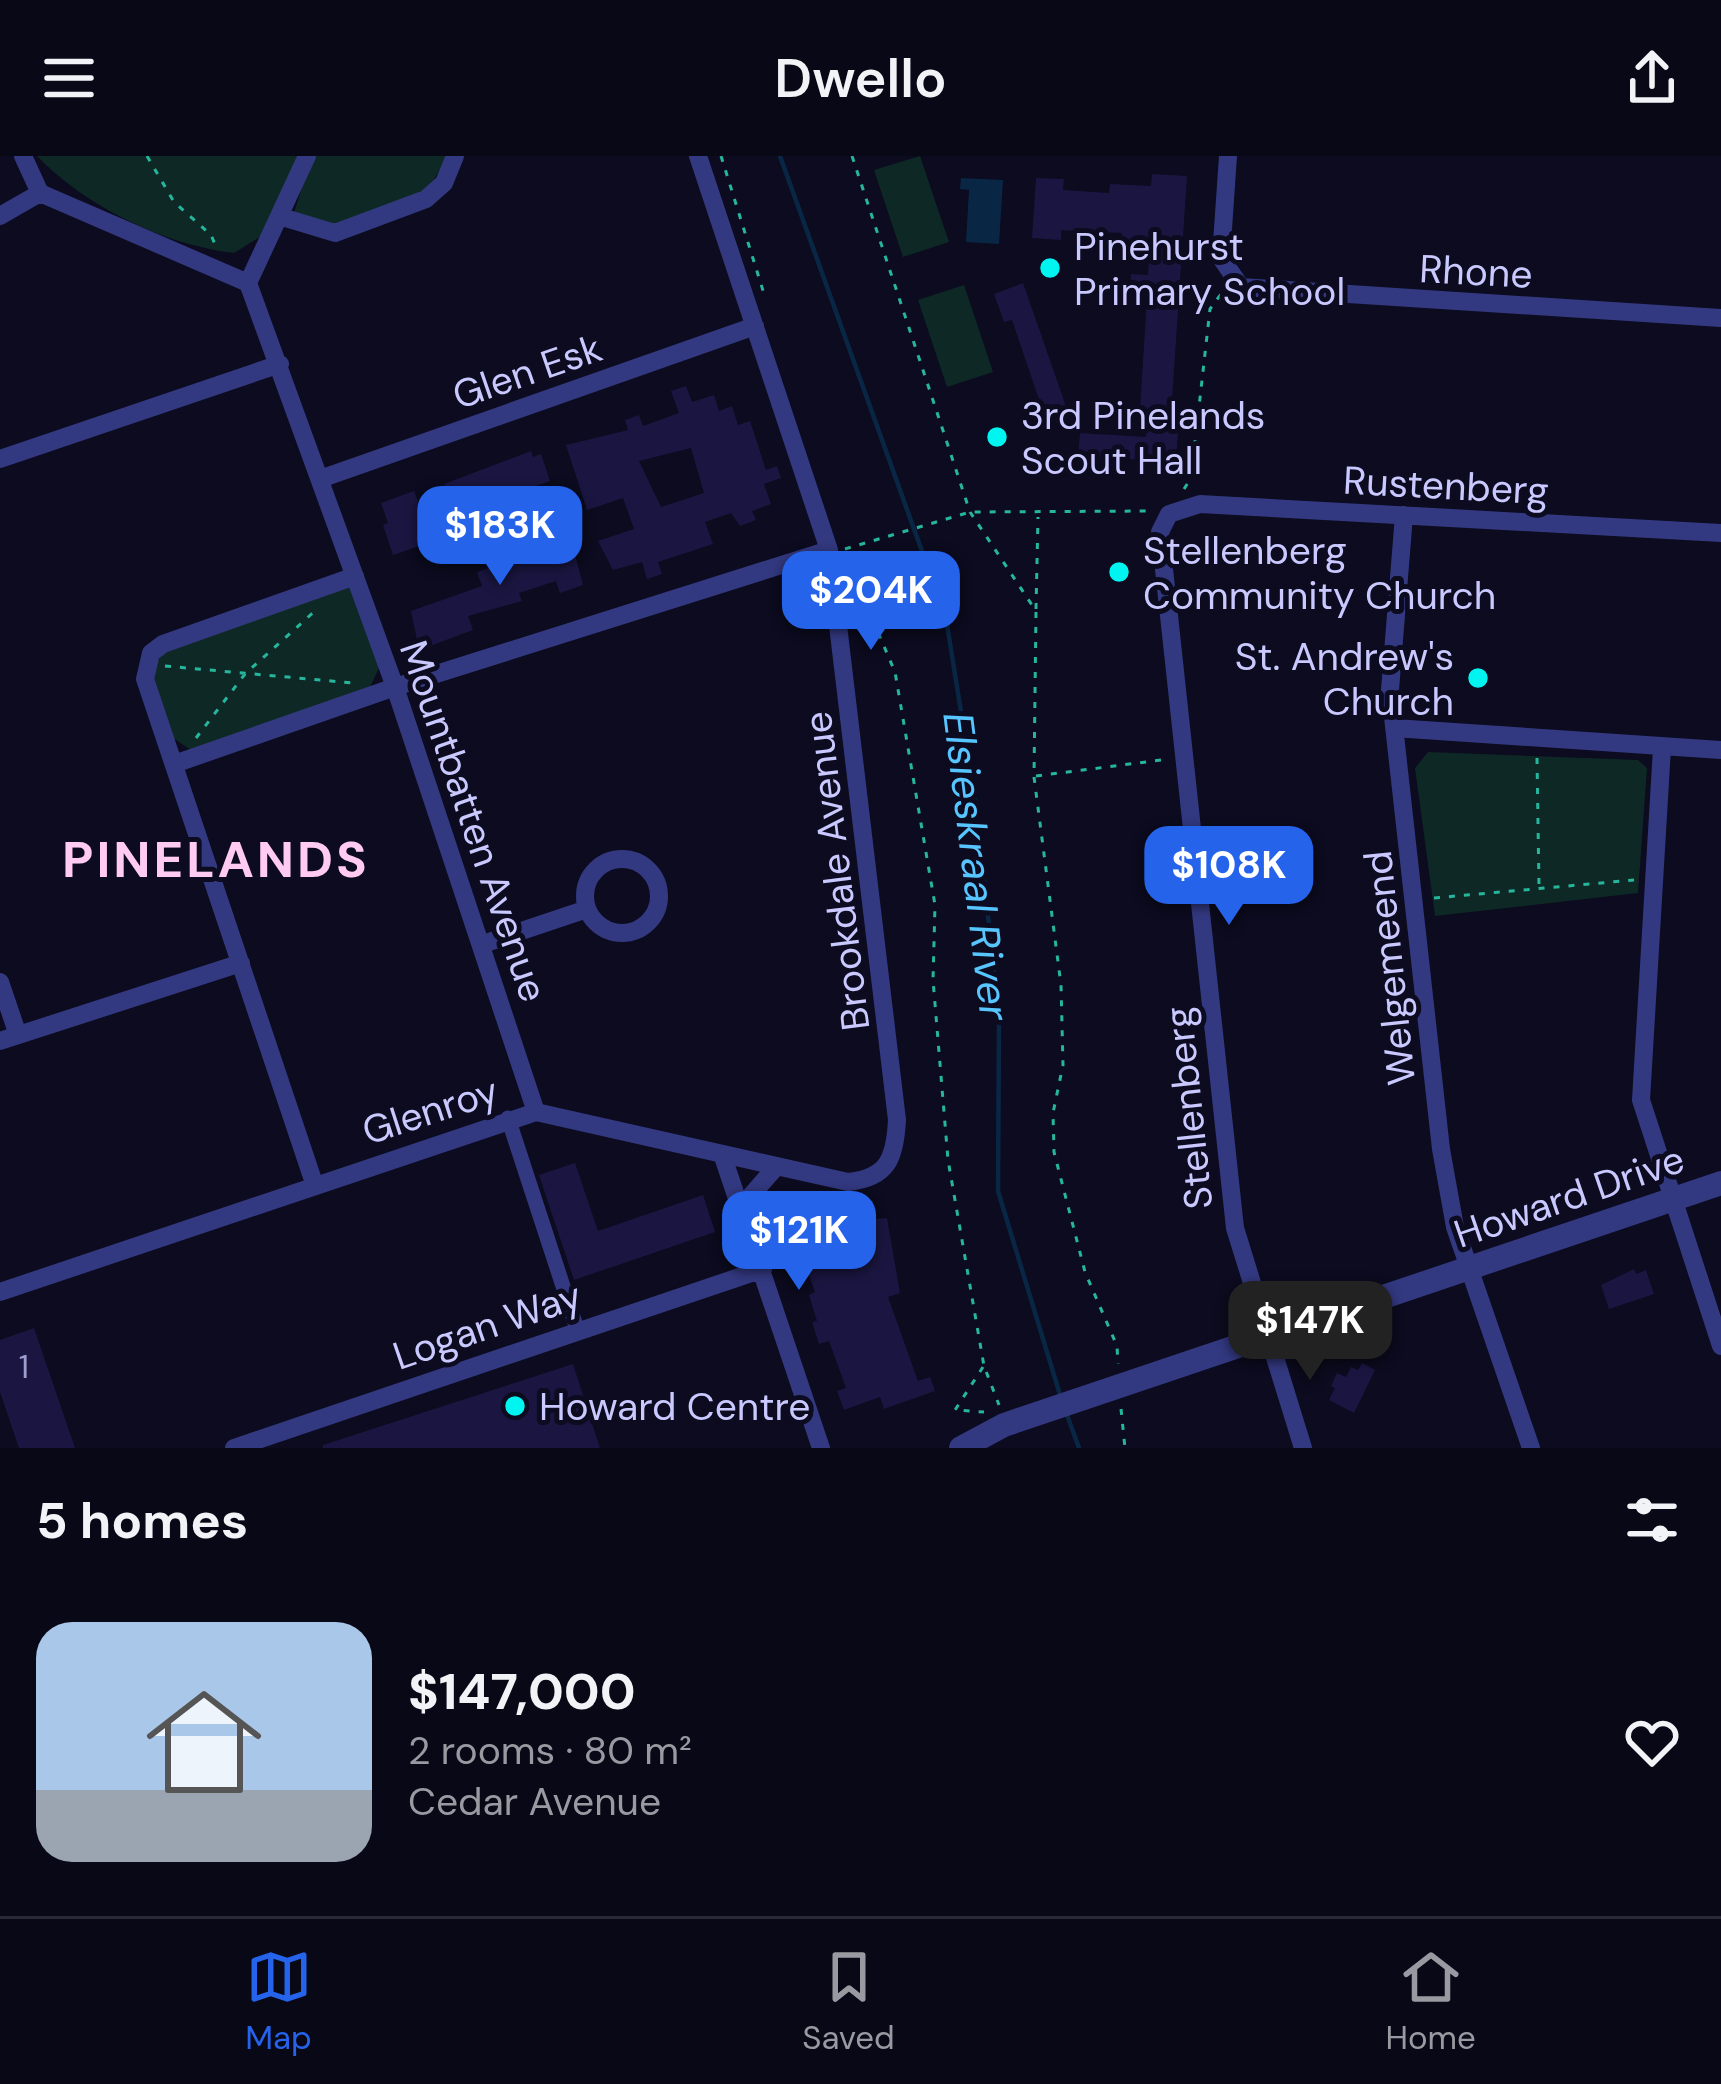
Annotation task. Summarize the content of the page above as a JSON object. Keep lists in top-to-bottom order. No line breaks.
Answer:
{"streets":{"street":["Rhone","Glen Esk","Rustenberg","Mountbatten Avenue","Brookdale Avenue","Welgemeend","Stellenberg","Glenroy","Howard Drive","Logan Way"]},"crossings":[["Glen Esk","Mountbatten Avenue"],["Glen Esk","Brookdale Avenue"],["Rustenberg","Welgemeend"],["Rustenberg","Stellenberg"],["Mountbatten Avenue","Glenroy"],["Brookdale Avenue","Glenroy"],["Welgemeend","Howard Drive"],["Stellenberg","Howard Drive"]],"districts":["PINELANDS"],"water":["Elsieskraal River"],"places":["Pinehurst Primary School","3rd Pinelands Scout Hall","Stellenberg Community Church","St. Andrew's Church","Howard Centre"],"house_numbers":["1"],"page":{"header":"Dwello","price":["$183K","$204K","$108K","$121K","$147K"],"heading":"5 homes","list":[{"name":"$147,000","note":"2 rooms · 80 m² · Cedar Avenue"}],"tabs":["Map","Saved","Home"]}}
